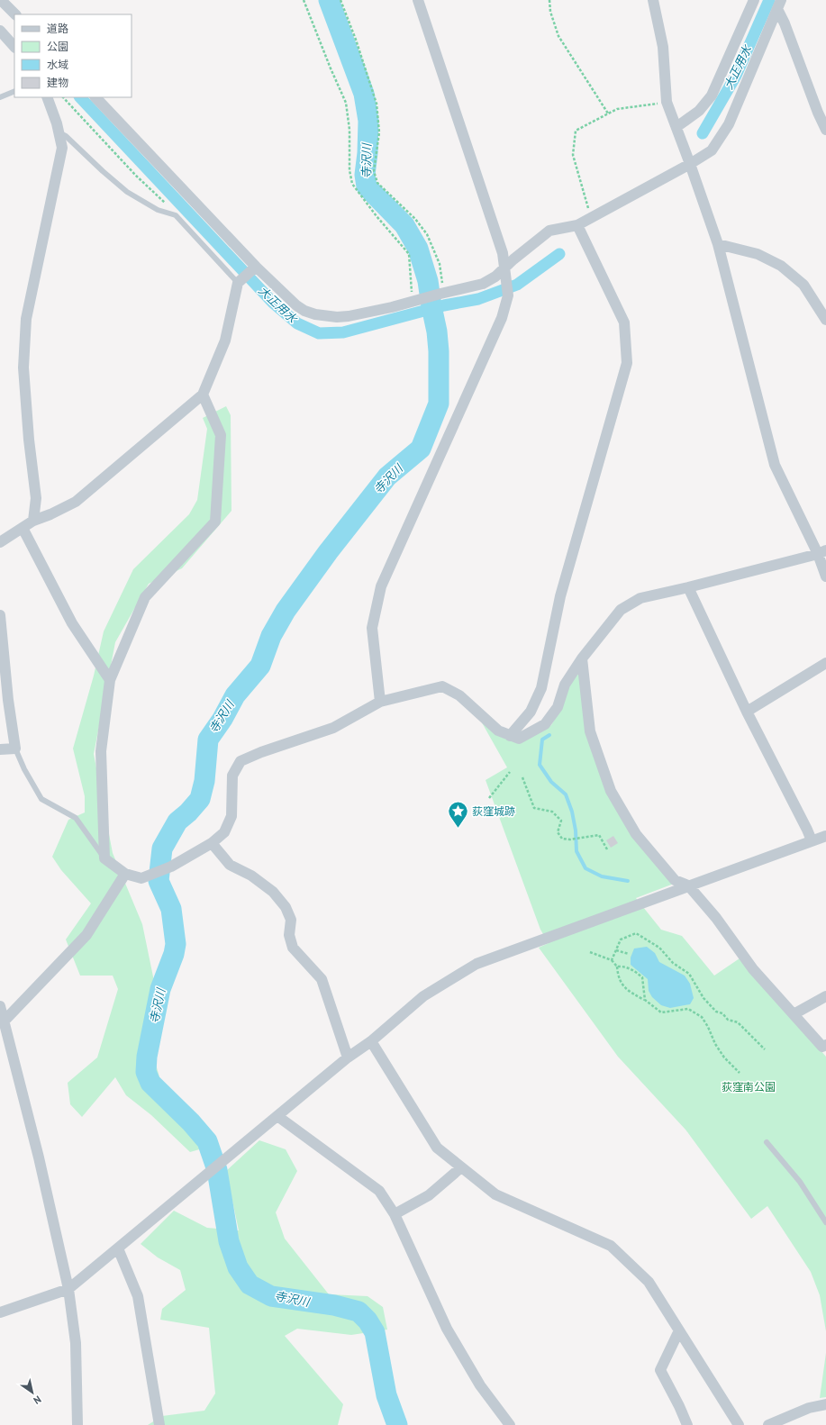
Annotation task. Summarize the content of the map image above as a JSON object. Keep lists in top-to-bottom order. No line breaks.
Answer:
{"water":["大正用水","寺沢川"],"parks":["荻窪南公園"],"places":{"place":["荻窪城跡"]},"legend":["道路","公園","水域","建物"],"north":"bottom right"}
